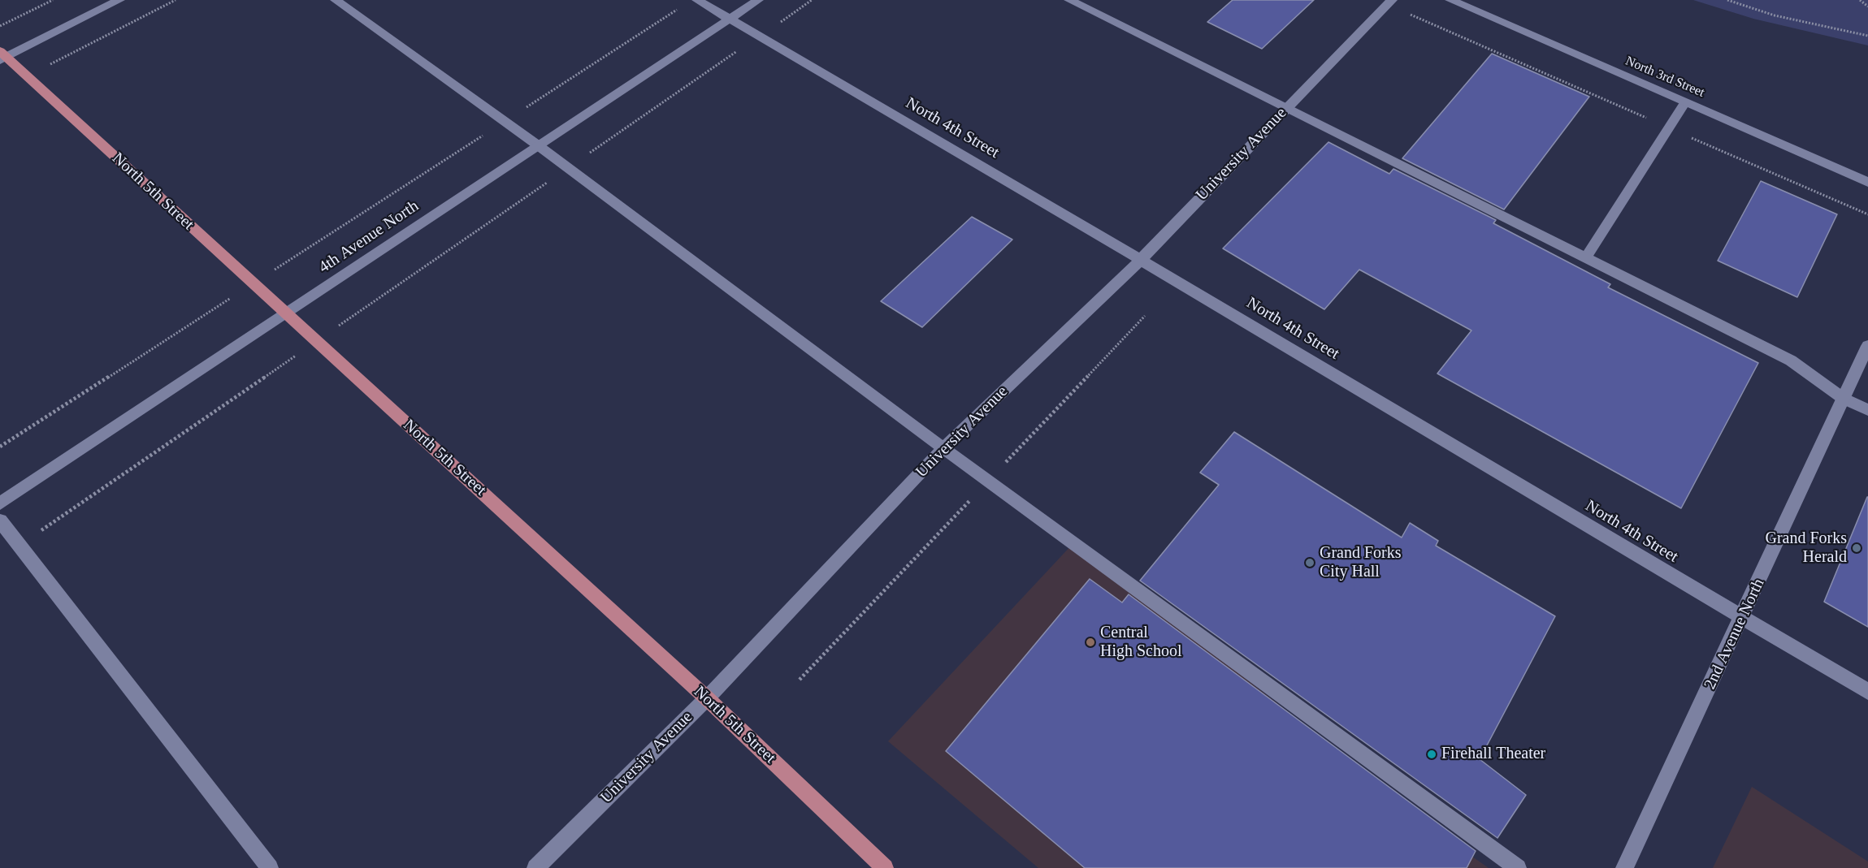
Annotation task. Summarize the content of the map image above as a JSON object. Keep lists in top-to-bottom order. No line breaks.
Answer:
{"streets":{"main road":["North 5th Street"],"street":["North 3rd Street","North 4th Street","University Avenue","4th Avenue North","2nd Avenue North"]},"crossings":[["North 4th Street","University Avenue"],["North 4th Street","4th Avenue North"],["North 4th Street","2nd Avenue North"],["University Avenue","North 5th Street"],["North 5th Street","4th Avenue North"]],"places":["Grand Forks Herald","Grand Forks City Hall","Central High School","Firehall Theater"]}
